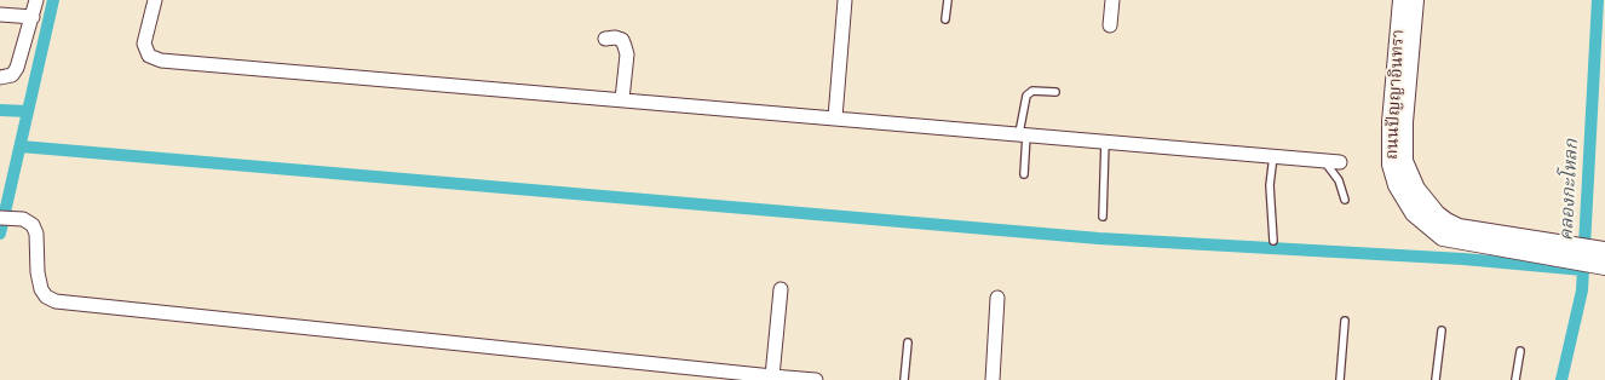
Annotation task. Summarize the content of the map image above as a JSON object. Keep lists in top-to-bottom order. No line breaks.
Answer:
{"streets":{"street":["ถนนปัญญาอินทรา"]},"water":["คลองกะโหลก"]}
